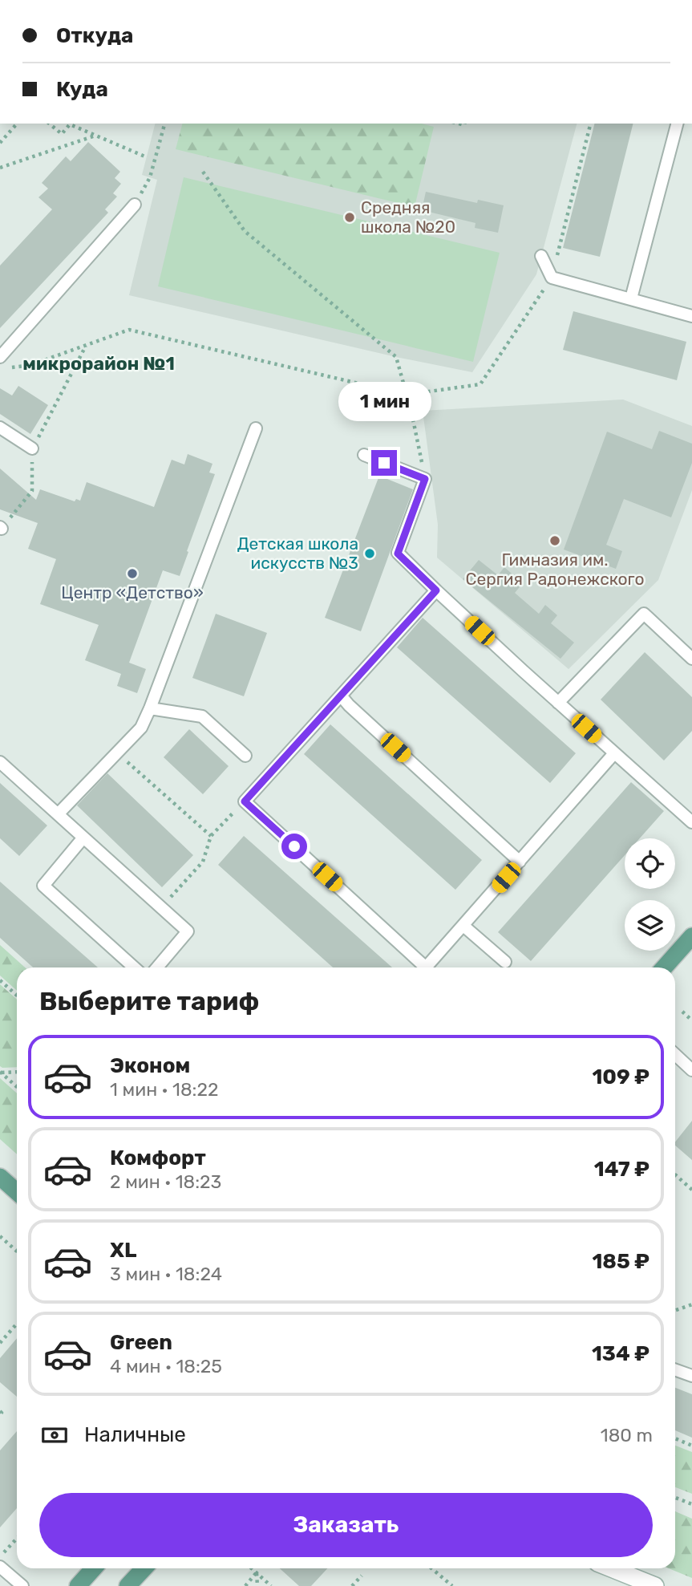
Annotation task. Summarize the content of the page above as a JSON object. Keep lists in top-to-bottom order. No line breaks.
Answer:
{"districts":["микрорайон №1"],"places":["Средняя школа №20","Гимназия им. Сергия Радонежского","Детская школа искусств №3","Центр «Детство»"],"page":{"banner":["Откуда","Куда"],"bubble":"1 мин","heading":"Выберите тариф","list":[{"name":"Эконом","note":"1 мин · 18:22","value":"109 ₽"},{"name":"Комфорт","note":"2 мин · 18:23","value":"147 ₽"},{"name":"XL","note":"3 мин · 18:24","value":"185 ₽"},{"name":"Green","note":"4 мин · 18:25","value":"134 ₽"}],"pay":["Наличные","180 m"],"buttons":"Заказать"}}
